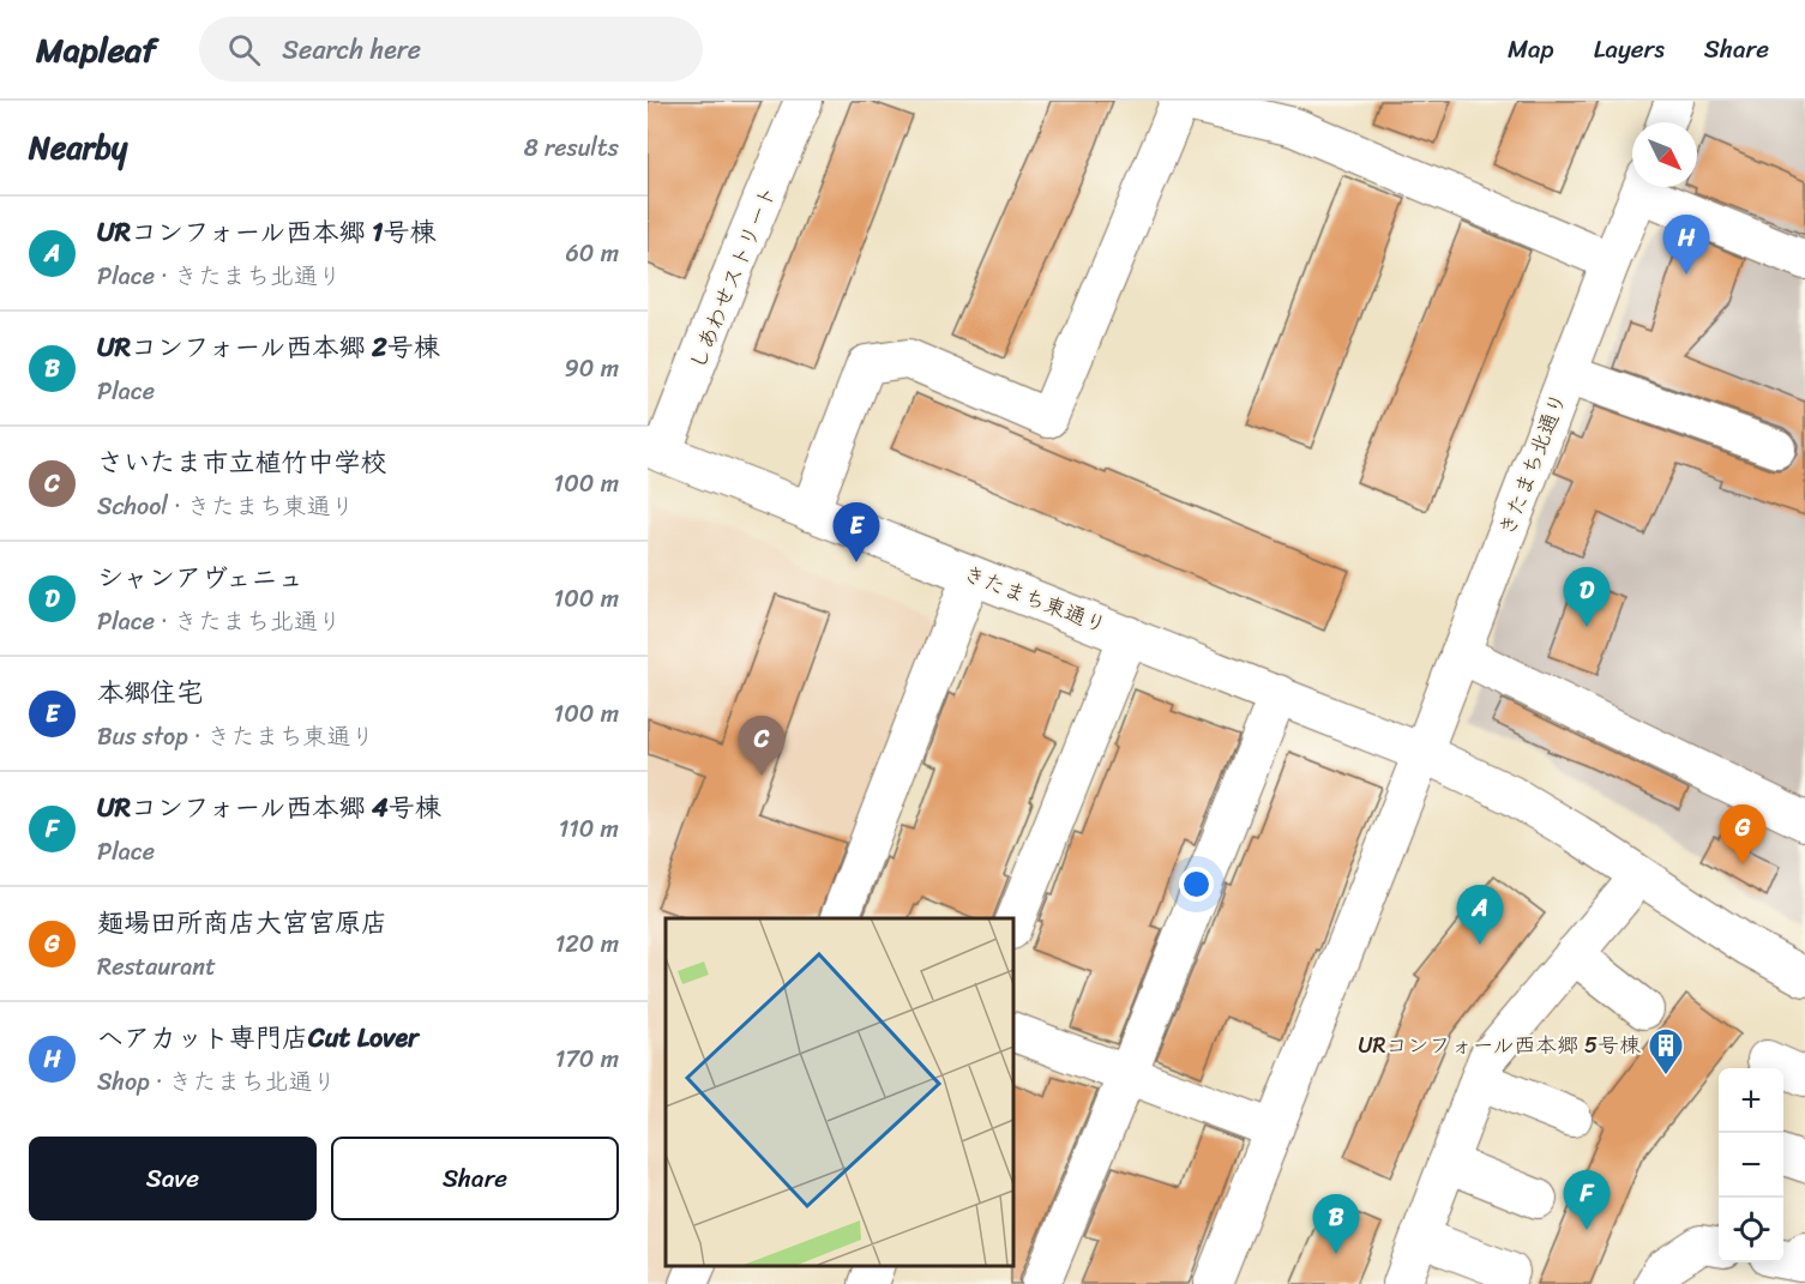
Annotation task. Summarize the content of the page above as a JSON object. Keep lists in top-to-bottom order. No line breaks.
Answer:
{"streets":{"street":["しあわせストリート","きたまち北通り","きたまち東通り"]},"crossings":[["しあわせストリート","きたまち東通り"],["きたまち北通り","きたまち東通り"]],"places":{"building":["URコンフォール西本郷 5号棟"]},"north":"bottom right","page":{"header":"Mapleaf","search":"Search here","nav":["Map","Layers","Share"],"heading":["Nearby","8 results"],"list":[{"mark":"A","name":"URコンフォール西本郷 1号棟","note":"Place · きたまち北通り","value":"60 m"},{"mark":"B","name":"URコンフォール西本郷 2号棟","note":"Place","value":"90 m"},{"mark":"C","name":"さいたま市立植竹中学校","note":"School · きたまち東通り","value":"100 m"},{"mark":"D","name":"シャンアヴェニュ","note":"Place · きたまち北通り","value":"100 m"},{"mark":"E","name":"本郷住宅","note":"Bus stop · きたまち東通り","value":"100 m"},{"mark":"F","name":"URコンフォール西本郷 4号棟","note":"Place","value":"110 m"},{"mark":"G","name":"麺場田所商店大宮宮原店","note":"Restaurant","value":"120 m"},{"mark":"H","name":"ヘアカット専門店Cut Lover","note":"Shop · きたまち北通り","value":"170 m"}],"pins":["H","E","D","C","G","A","F","B"],"map_buttons":["+","−"],"buttons":["Save","Share"]}}
